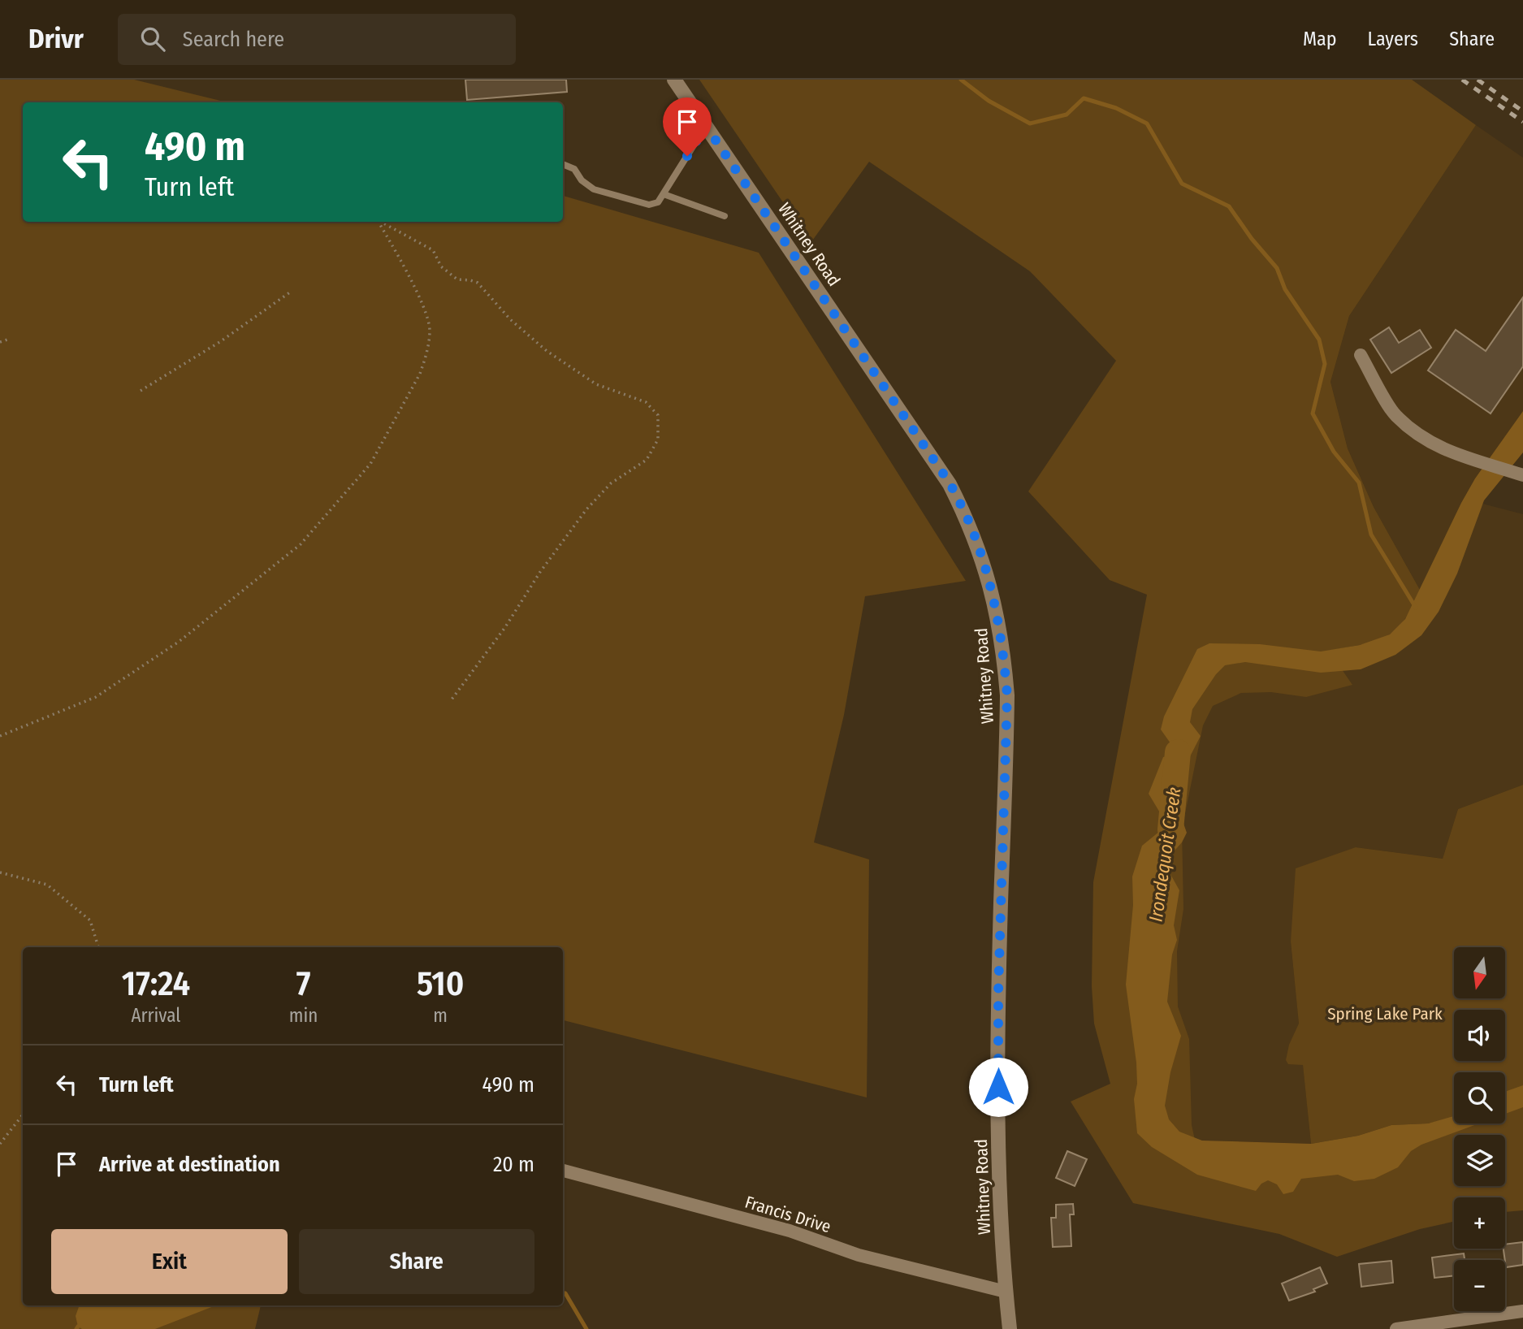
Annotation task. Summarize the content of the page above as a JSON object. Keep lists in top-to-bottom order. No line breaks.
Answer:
{"streets":{"main road":["Whitney Road"],"street":["Francis Drive"]},"crossings":[["Whitney Road","Francis Drive"]],"water":["Irondequoit Creek"],"parks":["Spring Lake Park"],"north":"bottom","page":{"header":"Drivr","search":"Search here","nav":["Map","Layers","Share"],"turn":["490 m","Turn left"],"map_buttons":["+","−"],"eta":["17:24","Arrival","7","min","510","m"],"list":[{"name":"Turn left","value":"490 m"},{"name":"Arrive at destination","value":"20 m"}],"buttons":["Exit","Share"]}}
